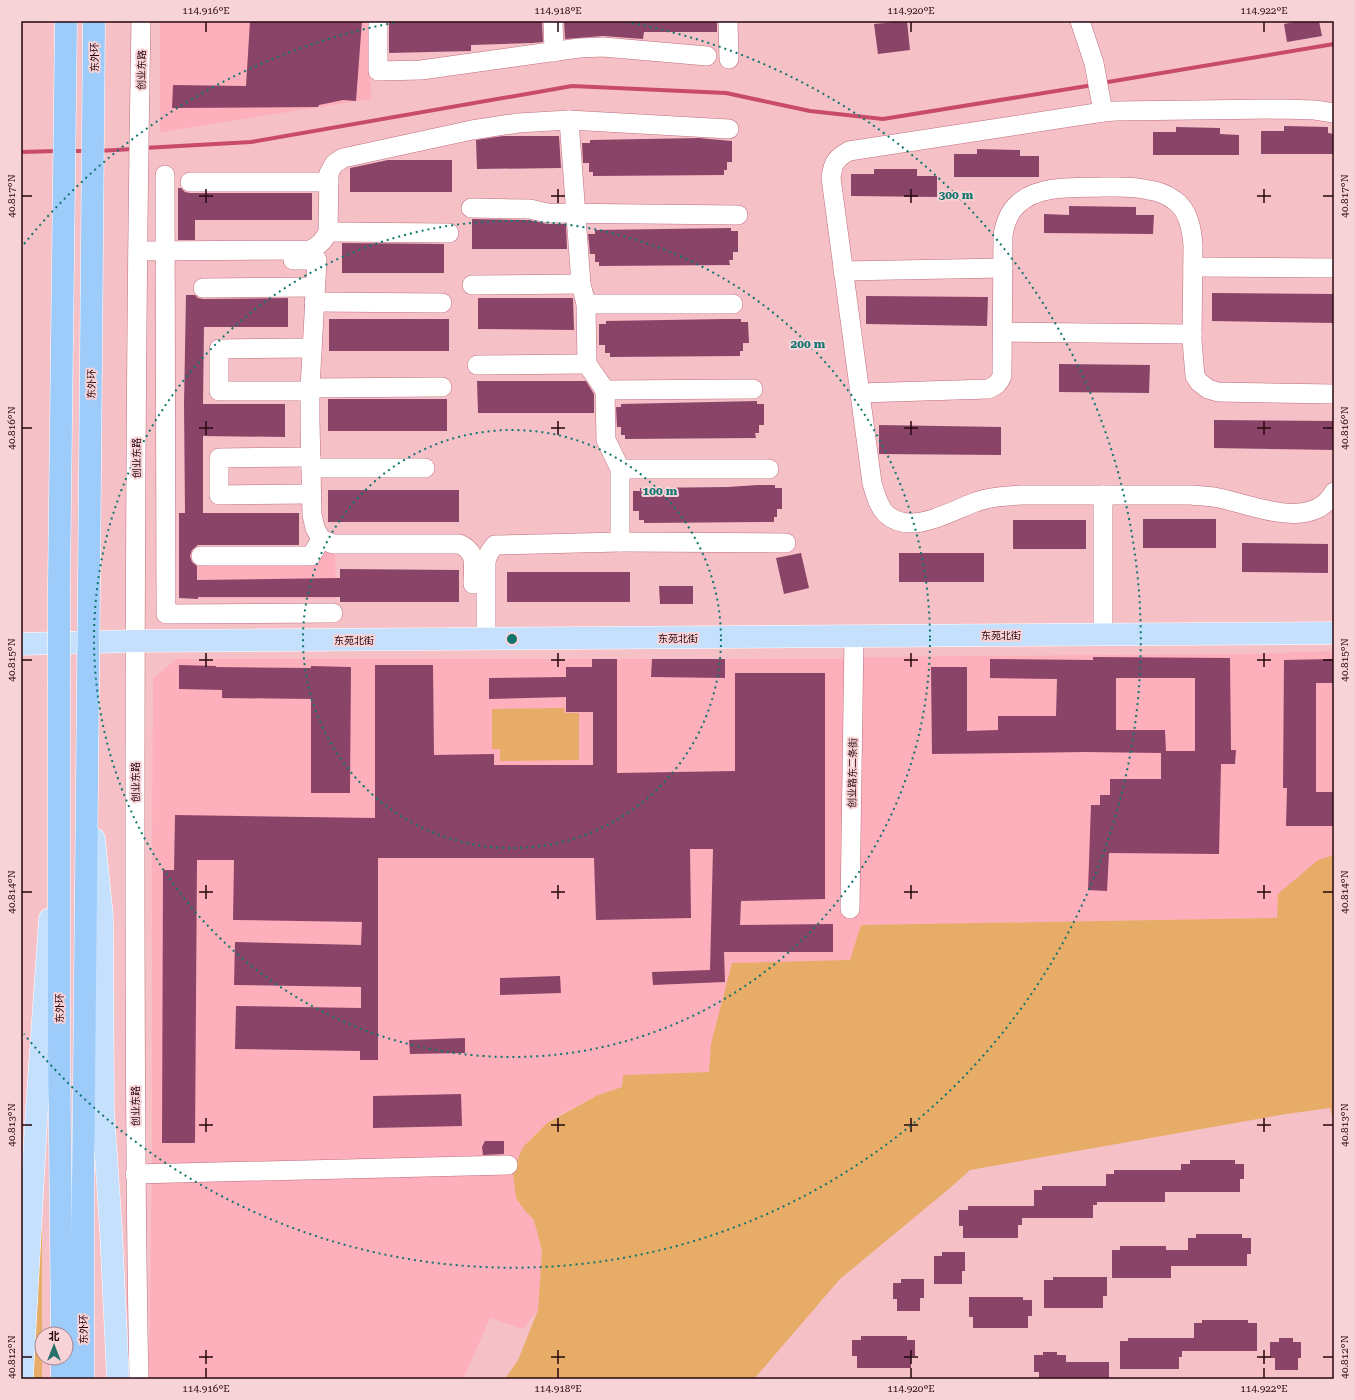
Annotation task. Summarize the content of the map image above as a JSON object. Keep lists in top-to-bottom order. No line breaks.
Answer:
{"streets":{"highway":["东外环"],"main road":["东苑北街"],"street":["创业东路","创业路东二条街"]},"crossings":[["创业东路","东苑北街"],["东苑北街","创业路东二条街"]],"north":"top","coordinates":["114.916°E","114.918°E","114.920°E","114.922°E","40.817°N","40.816°N","40.815°N","40.814°N","40.813°N","40.812°N"],"rings":["300 m","200 m","100 m"]}
